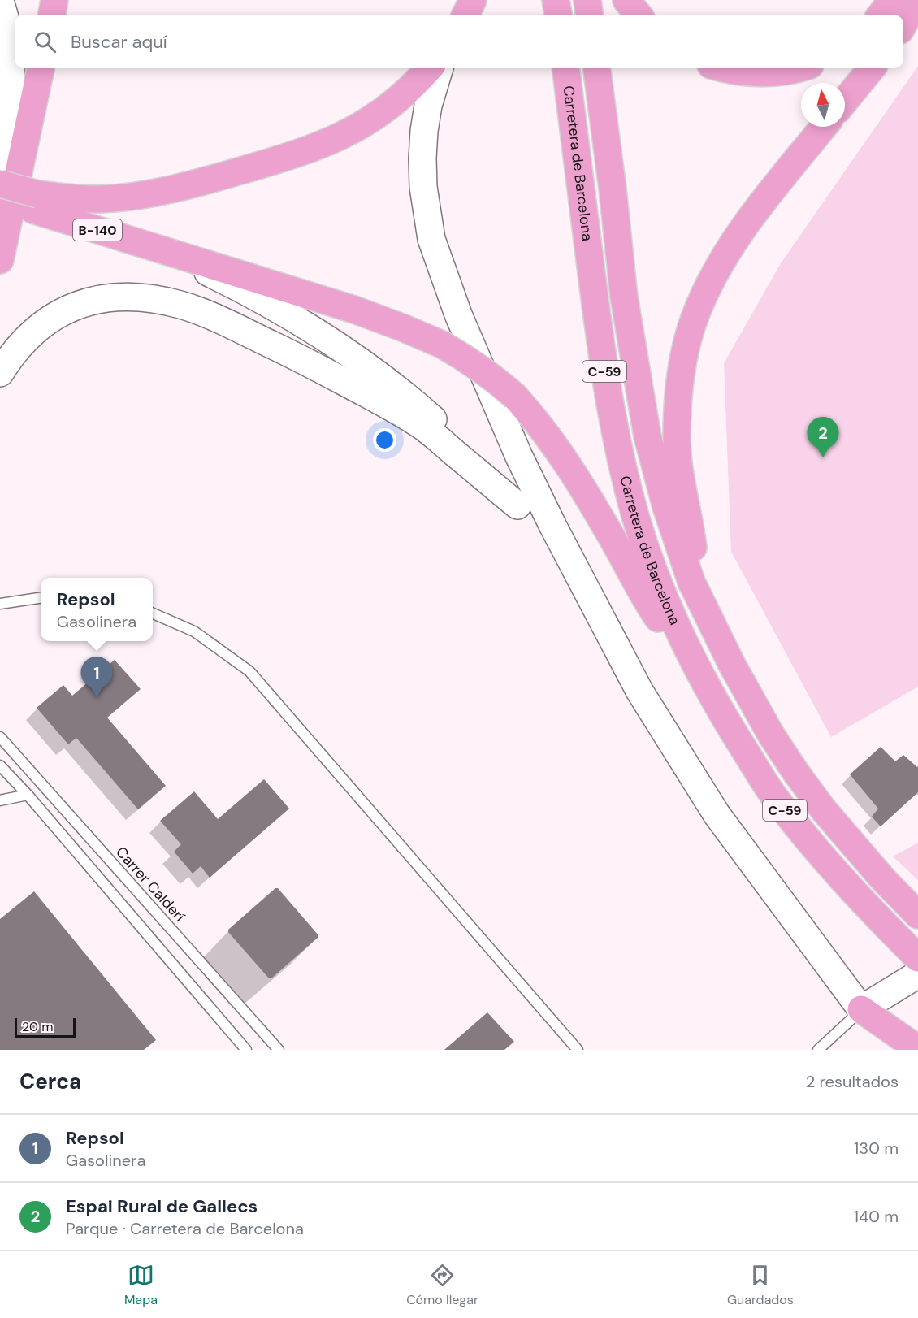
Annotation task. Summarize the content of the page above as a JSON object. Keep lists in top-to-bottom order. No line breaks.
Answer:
{"streets":{"highway":["Carretera de Barcelona","B-140","C-59"],"lane":["Carrer Calderí"]},"scale_bar":"20 m","north":"top","page":{"search":"Buscar aquí","pins":["2","1"],"popup":["Repsol","Gasolinera"],"scale":"20 m","heading":["Cerca","2 resultados"],"list":[{"mark":"1","name":"Repsol","note":"Gasolinera","value":"130 m"},{"mark":"2","name":"Espai Rural de Gallecs","note":"Parque · Carretera de Barcelona","value":"140 m"}],"nav":["Mapa","Cómo llegar","Guardados"]}}
